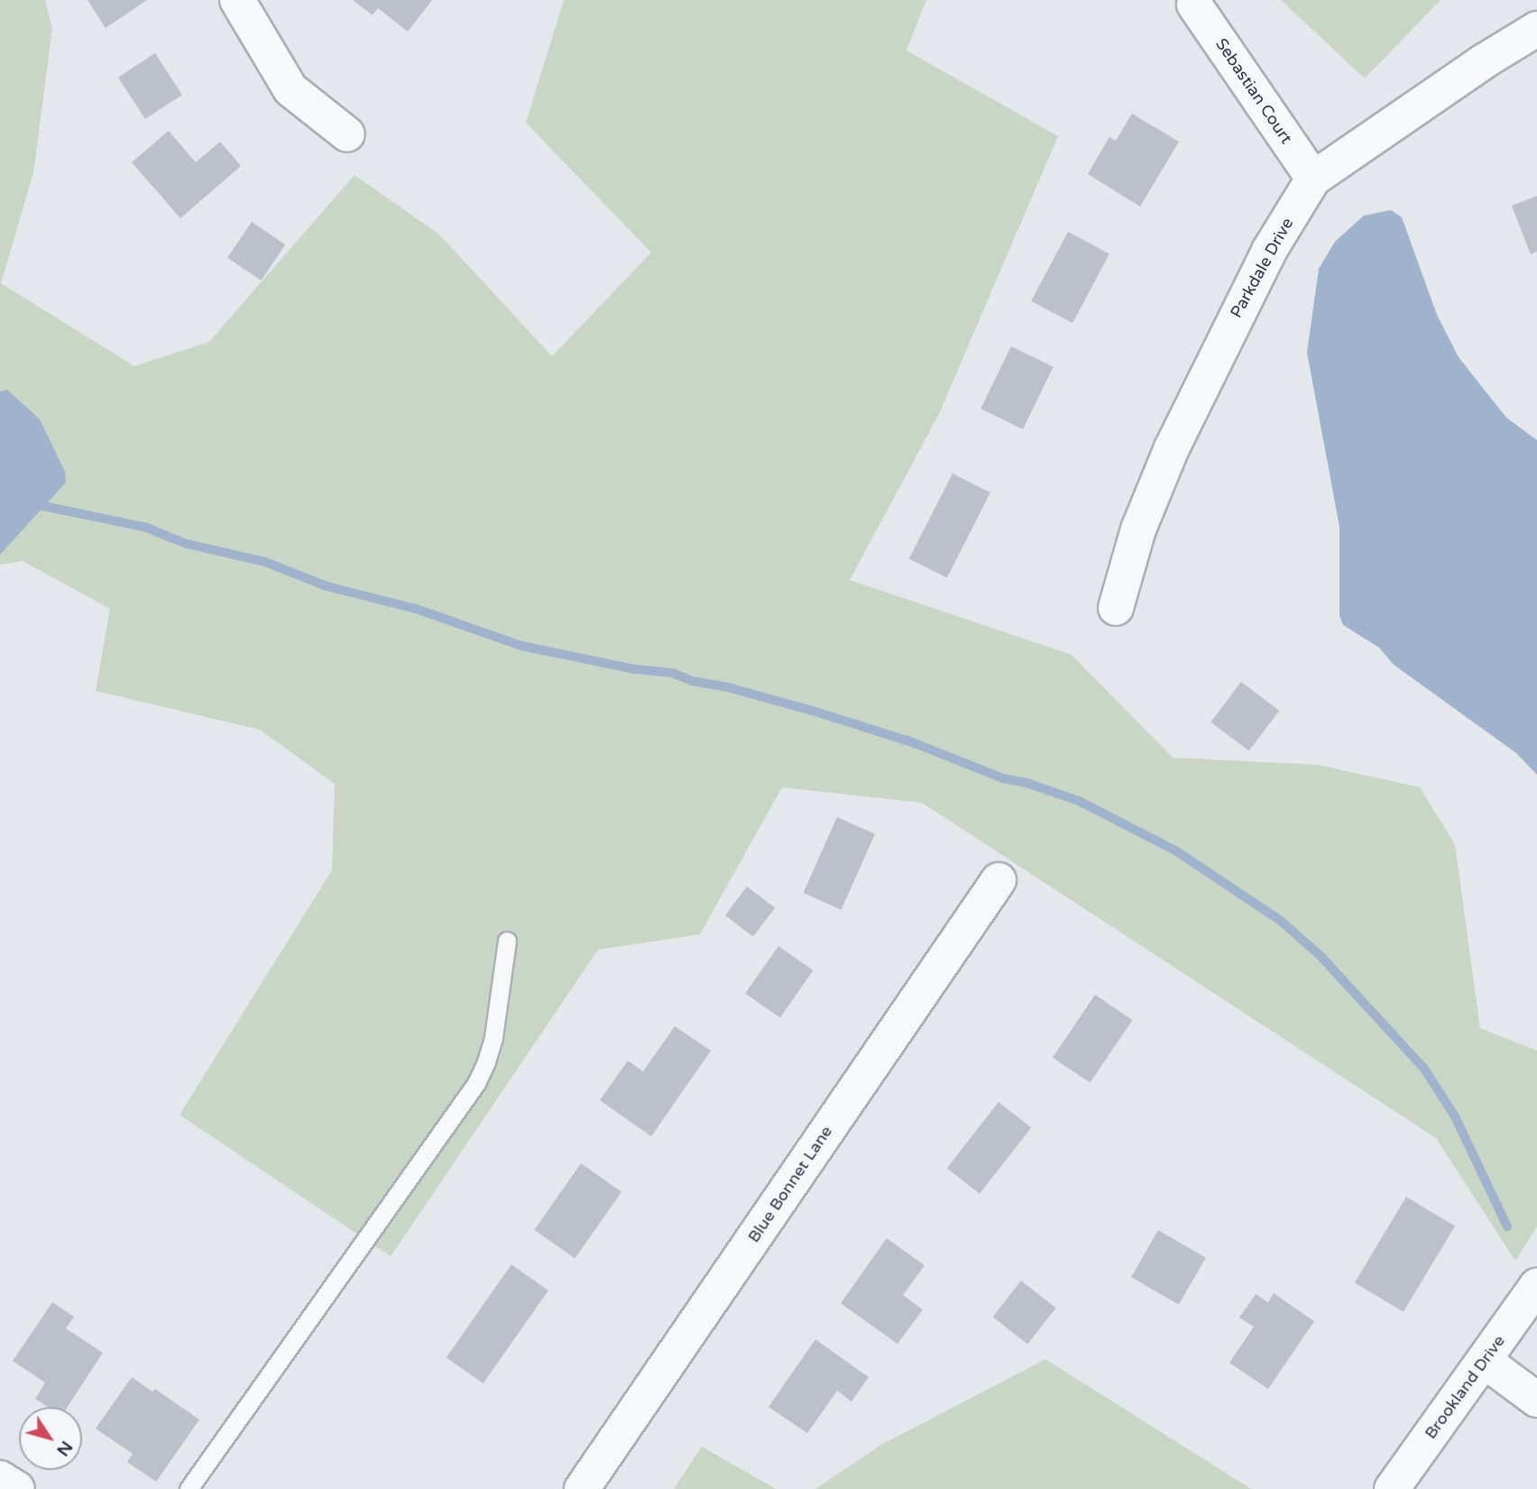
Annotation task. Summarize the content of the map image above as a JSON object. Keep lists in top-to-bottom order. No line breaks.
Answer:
{"streets":{"street":["Sebastian Court","Parkdale Drive","Blue Bonnet Lane","Brookland Drive"]},"crossings":[["Sebastian Court","Parkdale Drive"]],"north":"bottom right"}
